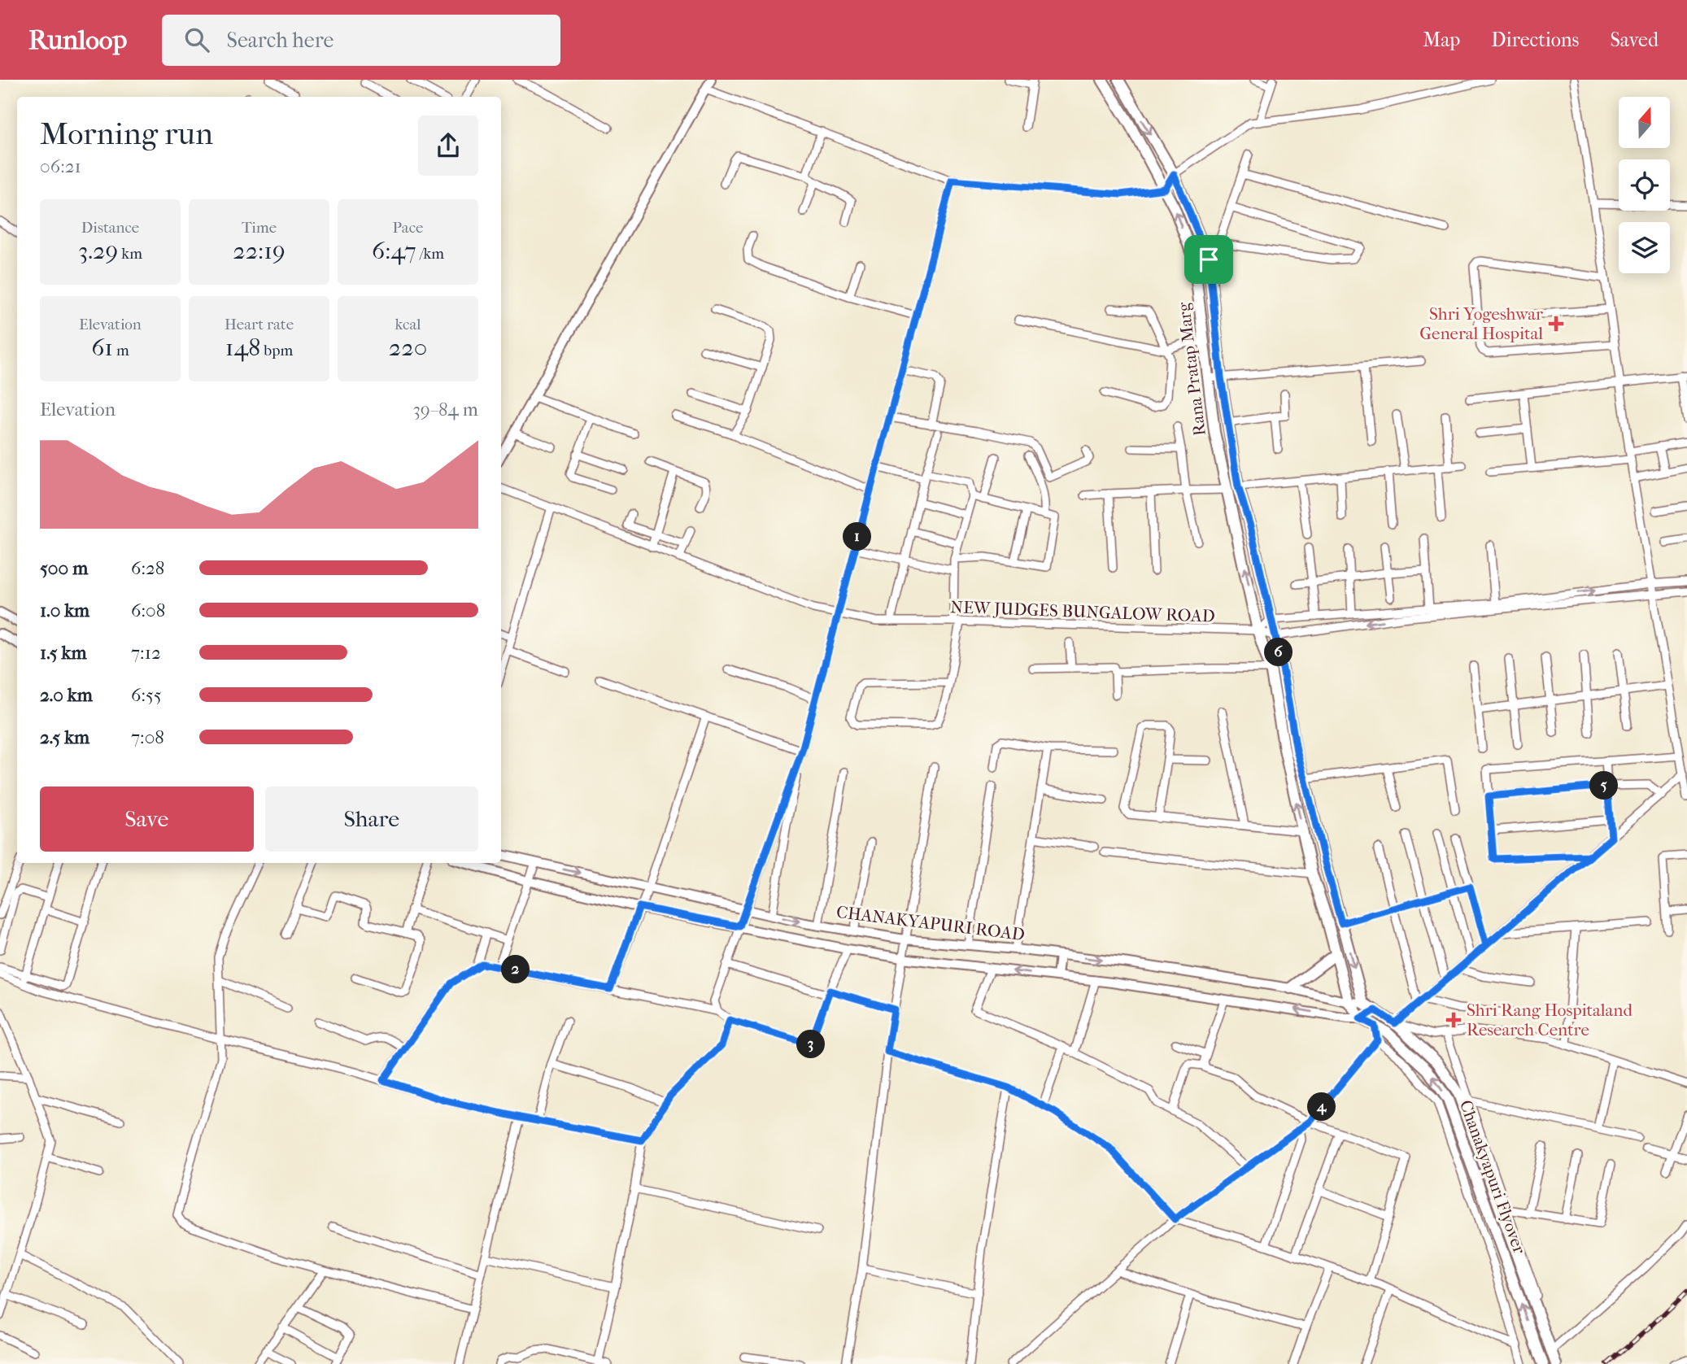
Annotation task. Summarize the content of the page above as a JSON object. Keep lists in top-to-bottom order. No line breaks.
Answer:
{"streets":{"main road":["Rana Pratap Marg","Chanakyapuri Flyover"],"street":["NEW JUDGES BUNGALOW ROAD","CHANAKYAPURI ROAD"]},"crossings":[["Rana Pratap Marg","NEW JUDGES BUNGALOW ROAD"],["Rana Pratap Marg","CHANAKYAPURI ROAD"],["Rana Pratap Marg","Chanakyapuri Flyover"]],"places":{"health":["Shri Yogeshwar General Hospital","Shri Rang Hospitaland Research Centre"]},"north":"top","page":{"header":"Runloop","search":"Search here","nav":["Map","Directions","Saved"],"heading":["Morning run","06:21"],"stats":[["Distance","3.29 km"],["Time","22:19"],["Pace","6:47 /km"],["Elevation","61 m"],["Heart rate","148 bpm"],["kcal","220"]],"chart":["Elevation","39–84 m"],"pins":["1","6","5","2","3","4"],"list":[{"name":"500 m","note":"6:28"},{"name":"1.0 km","note":"6:08"},{"name":"1.5 km","note":"7:12"},{"name":"2.0 km","note":"6:55"},{"name":"2.5 km","note":"7:08"}],"buttons":["Save","Share"]}}
